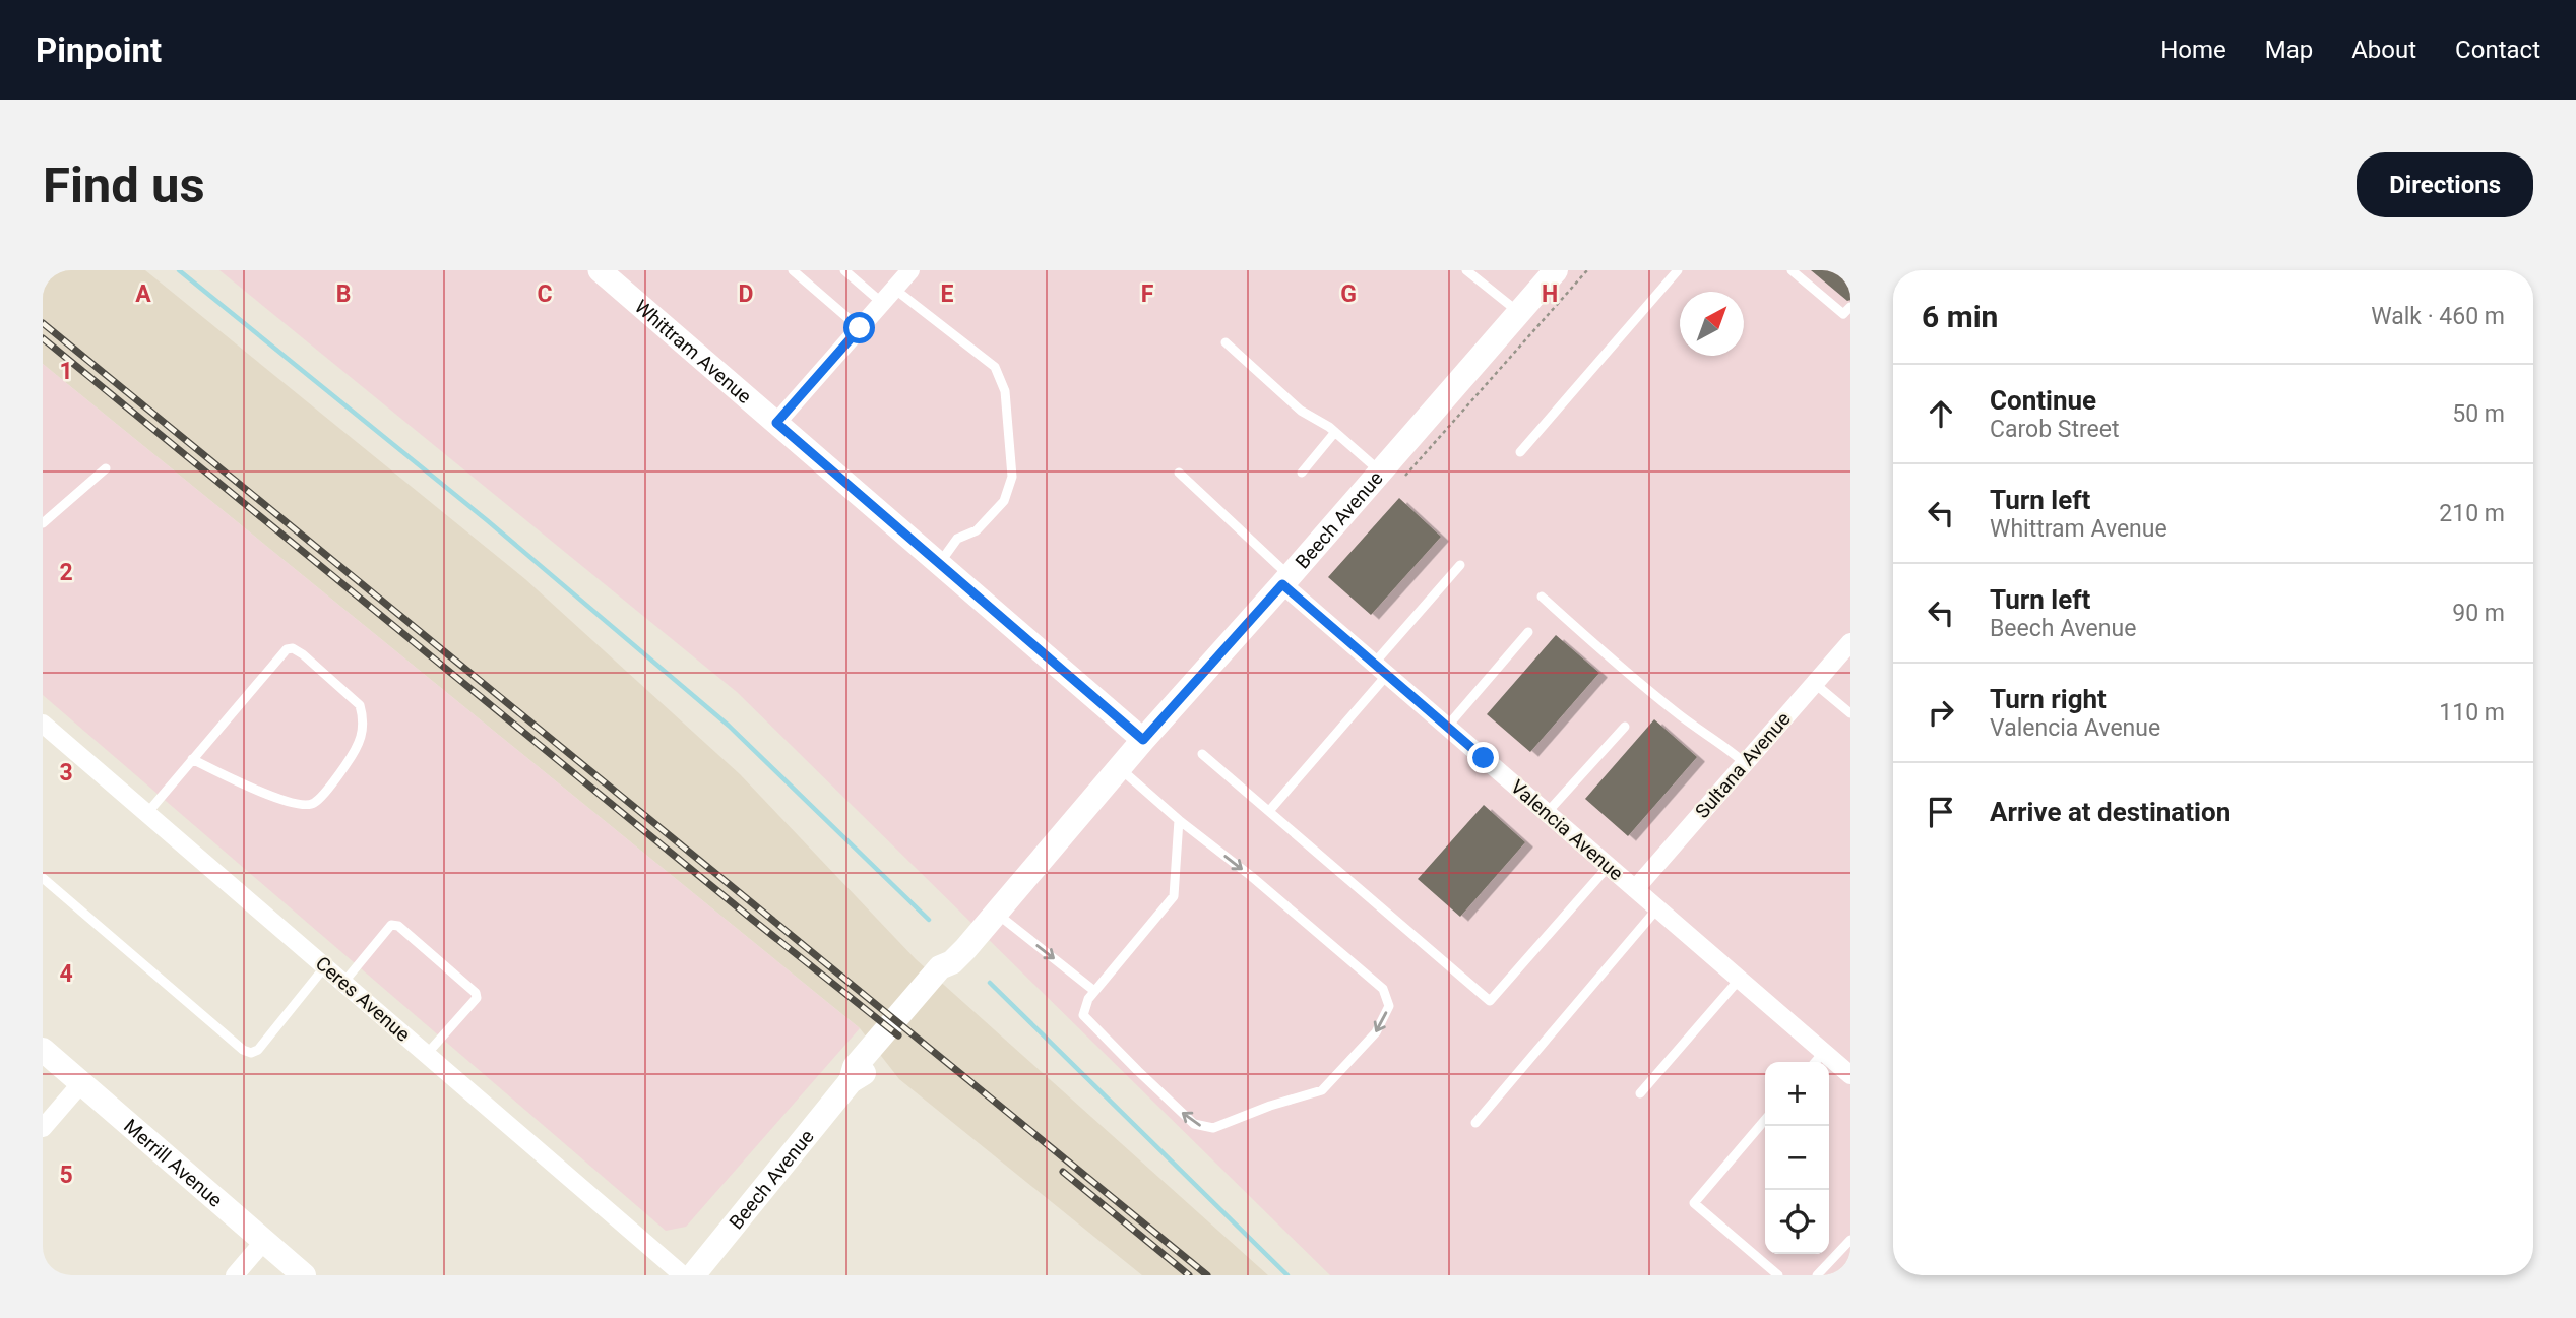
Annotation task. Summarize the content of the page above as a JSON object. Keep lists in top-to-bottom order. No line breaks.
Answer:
{"streets":{"main road":["Beech Avenue","Merrill Avenue"],"street":["Whittram Avenue","Sultana Avenue","Valencia Avenue","Ceres Avenue"]},"crossings":[["Whittram Avenue","Beech Avenue"],["Beech Avenue","Valencia Avenue"],["Sultana Avenue","Valencia Avenue"]],"north":"top right","page":{"header":"Pinpoint","nav":["Home","Map","About","Contact"],"buttons":"Directions","title":"Find us","heading":["6 min","Walk · 460 m"],"list":[["Continue","Carob Street","50 m"],["Turn left","Whittram Avenue","210 m"],["Turn left","Beech Avenue","90 m"],["Turn right","Valencia Avenue","110 m"],"Arrive at destination"],"map_buttons":["+","−"]},"grid":{"columns":["A","B","C","D","E","F","G","H"],"rows":["1","2","3","4","5"]}}
